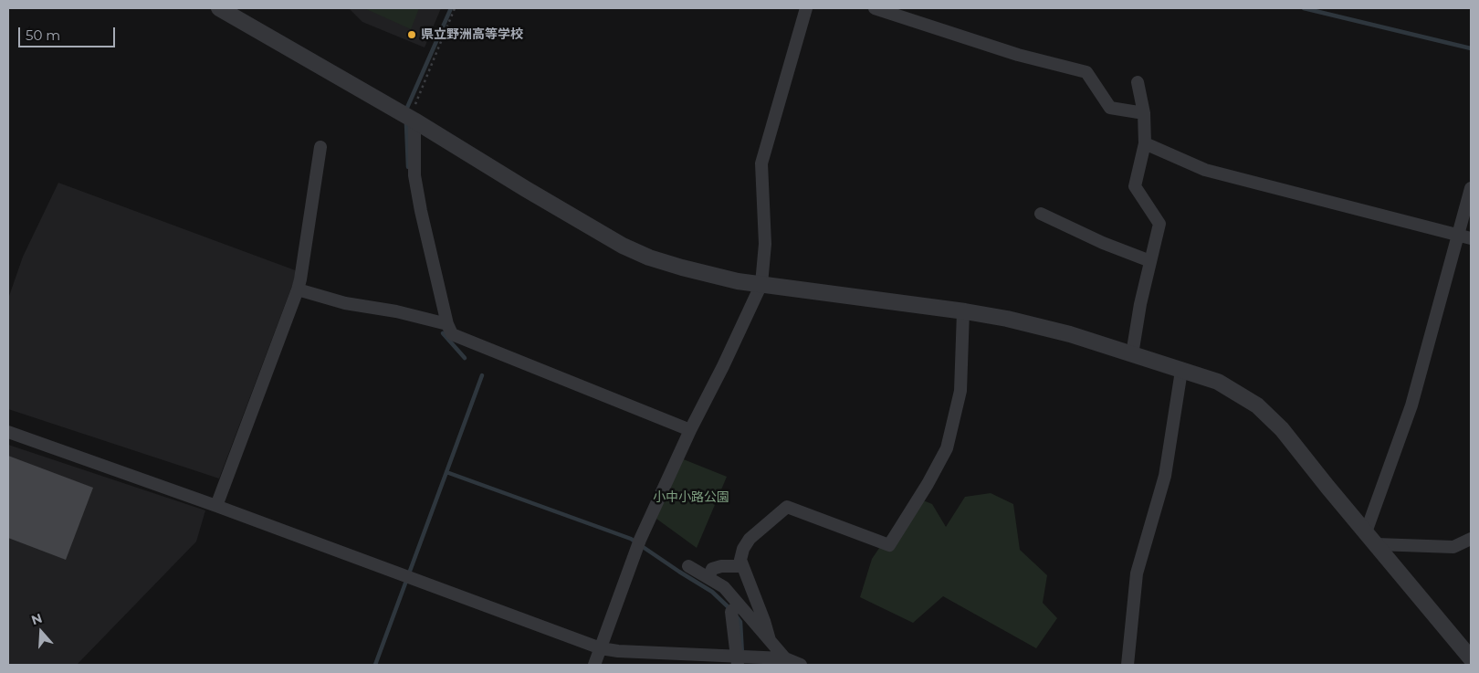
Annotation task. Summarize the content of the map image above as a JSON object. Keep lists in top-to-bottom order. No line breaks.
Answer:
{"parks":["小中小路公園"],"places":["県立野洲高等学校"],"scale_bar":"50 m","north":"top"}
